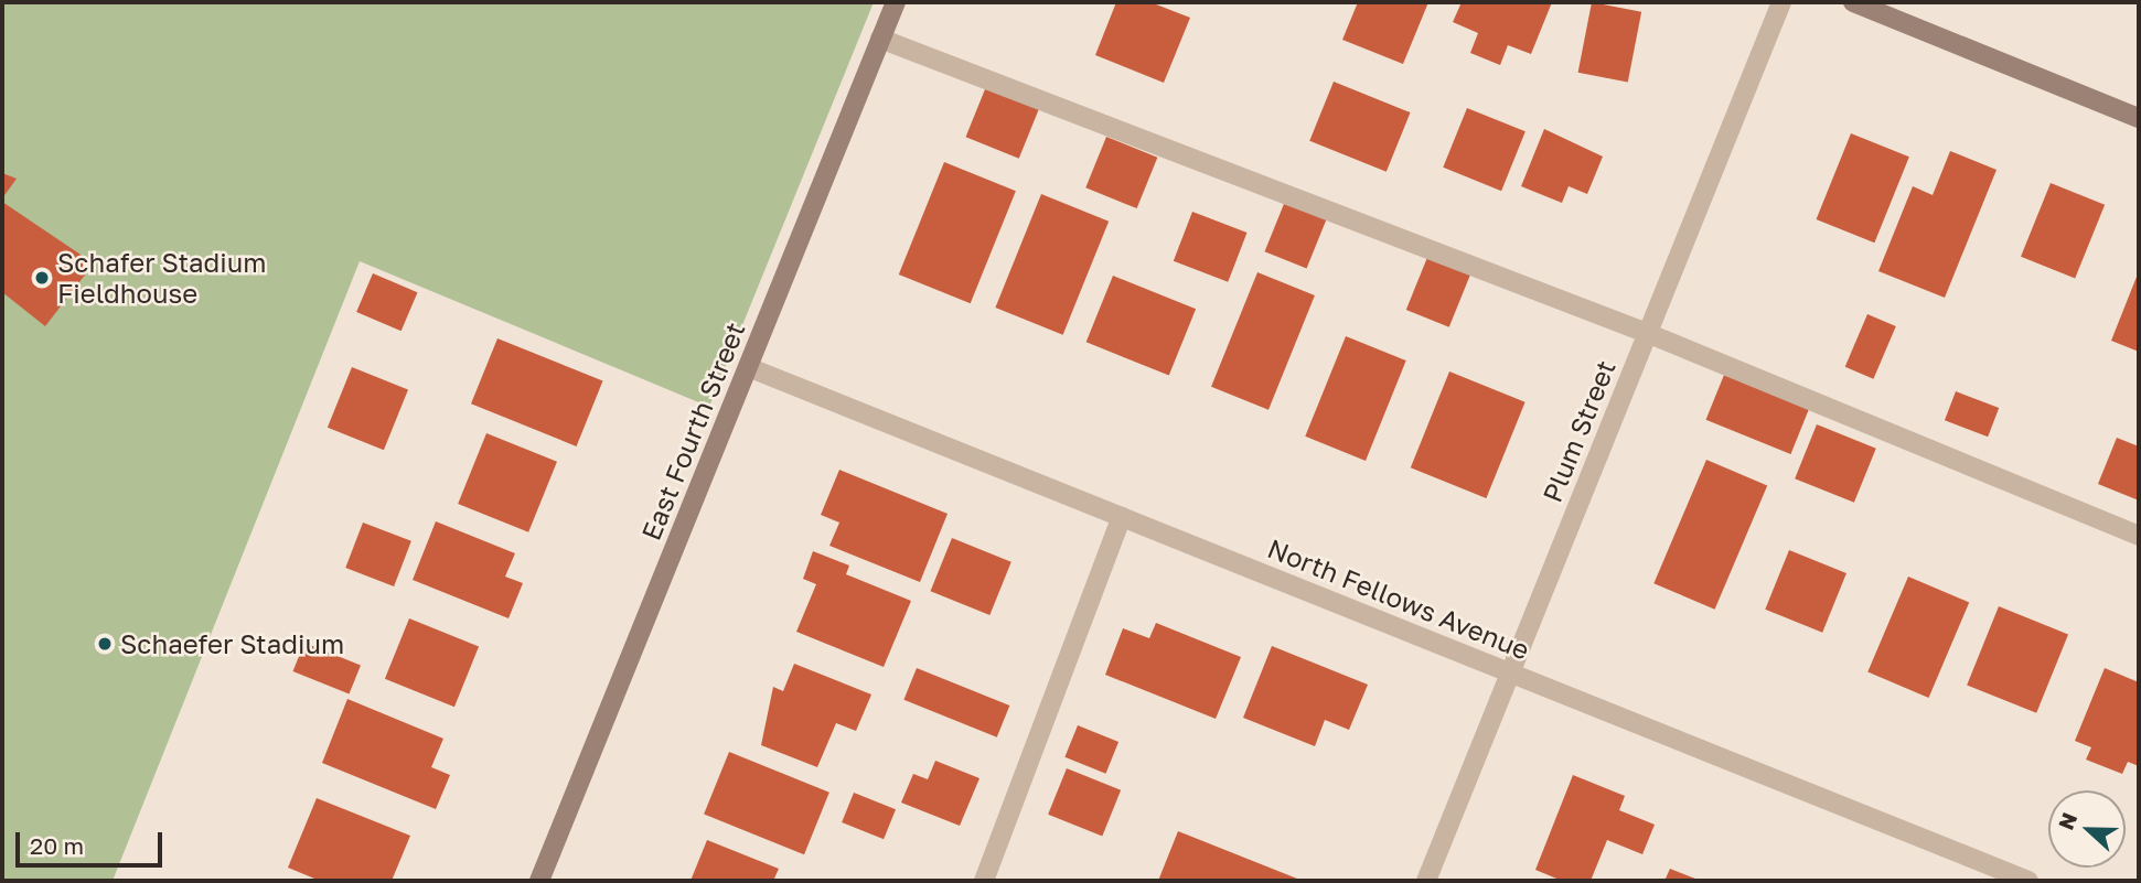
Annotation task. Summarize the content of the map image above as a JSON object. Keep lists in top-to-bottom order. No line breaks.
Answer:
{"streets":{"main road":["East Fourth Street"],"street":["Plum Street","North Fellows Avenue"]},"crossings":[["East Fourth Street","North Fellows Avenue"],["Plum Street","North Fellows Avenue"]],"places":["Schafer Stadium Fieldhouse","Schaefer Stadium"],"scale_bar":"20 m","north":"left"}
